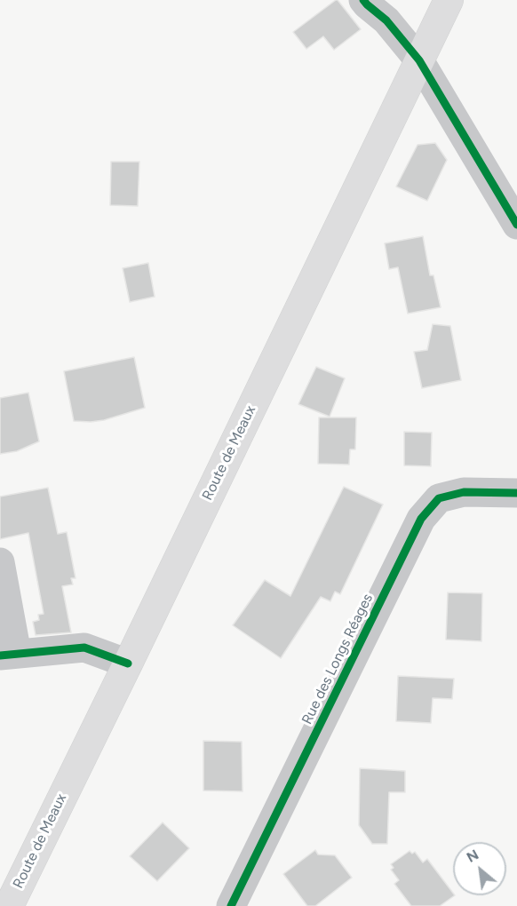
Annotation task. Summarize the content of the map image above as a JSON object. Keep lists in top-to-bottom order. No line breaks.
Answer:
{"streets":{"main road":["Route de Meaux"],"street":["Rue des Longs Réages"]},"north":"top left"}
